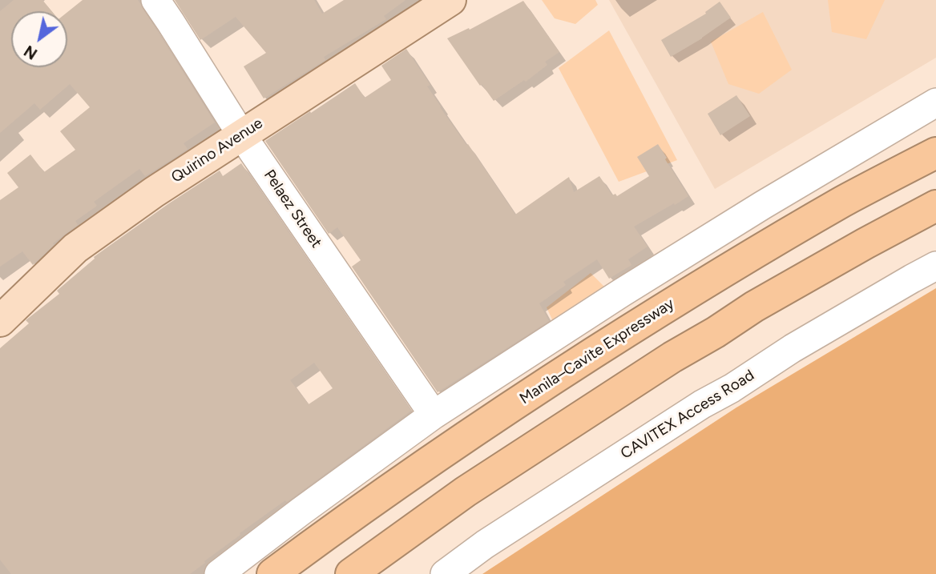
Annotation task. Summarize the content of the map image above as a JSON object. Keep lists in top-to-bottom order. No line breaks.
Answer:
{"streets":{"highway":["Manila–Cavite Expressway"],"main road":["Quirino Avenue"],"street":["Pelaez Street","CAVITEX Access Road"]},"crossings":[["Quirino Avenue","Pelaez Street"]],"north":"bottom left"}
